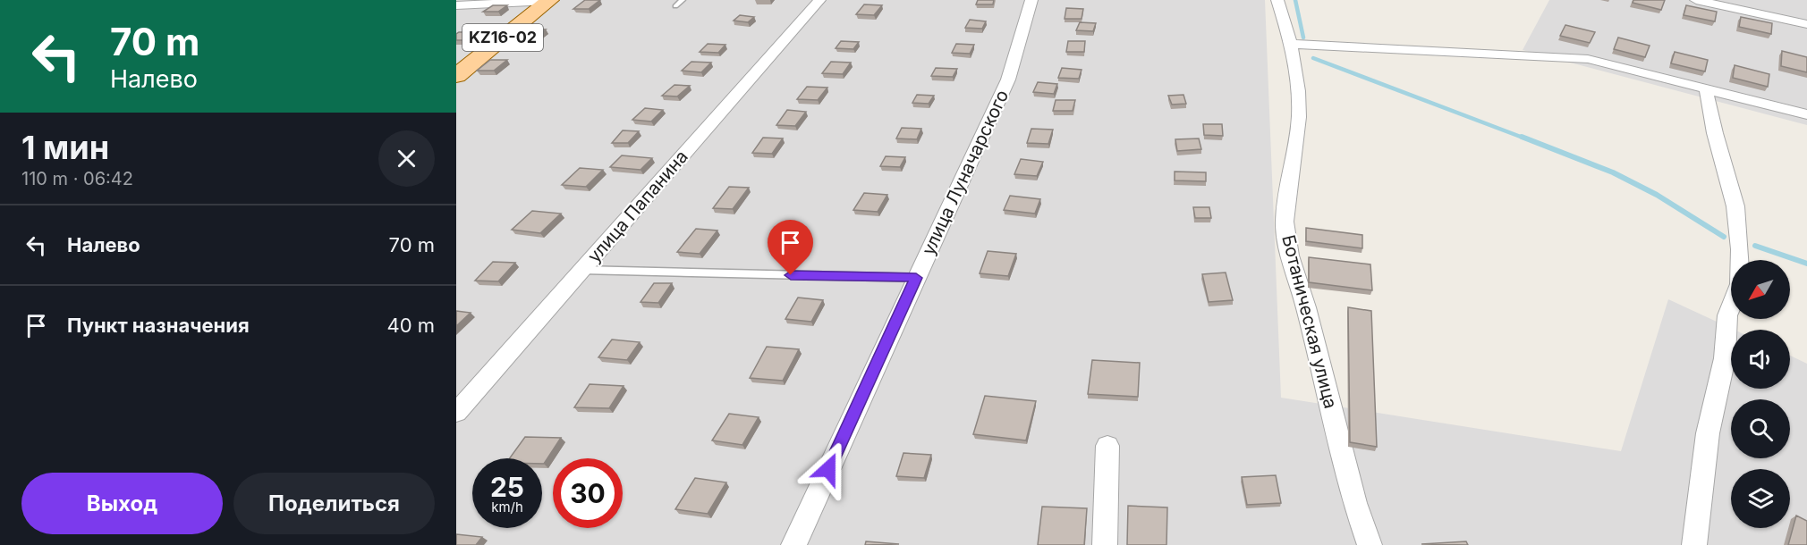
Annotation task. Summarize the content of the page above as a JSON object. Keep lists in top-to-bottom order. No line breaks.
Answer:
{"streets":{"main road":["KZ16-02"],"street":["улица Луначарского","улица Папанина","Ботаническая улица"]},"north":"bottom left","page":{"turn":["70 m","Налево"],"heading":["1 мин","110 m · 06:42"],"list":[{"name":"Налево","value":"70 m"},{"name":"Пункт назначения","value":"40 m"}],"speed":"25 km/h","limit":"30","buttons":["Выход","Поделиться"]}}
